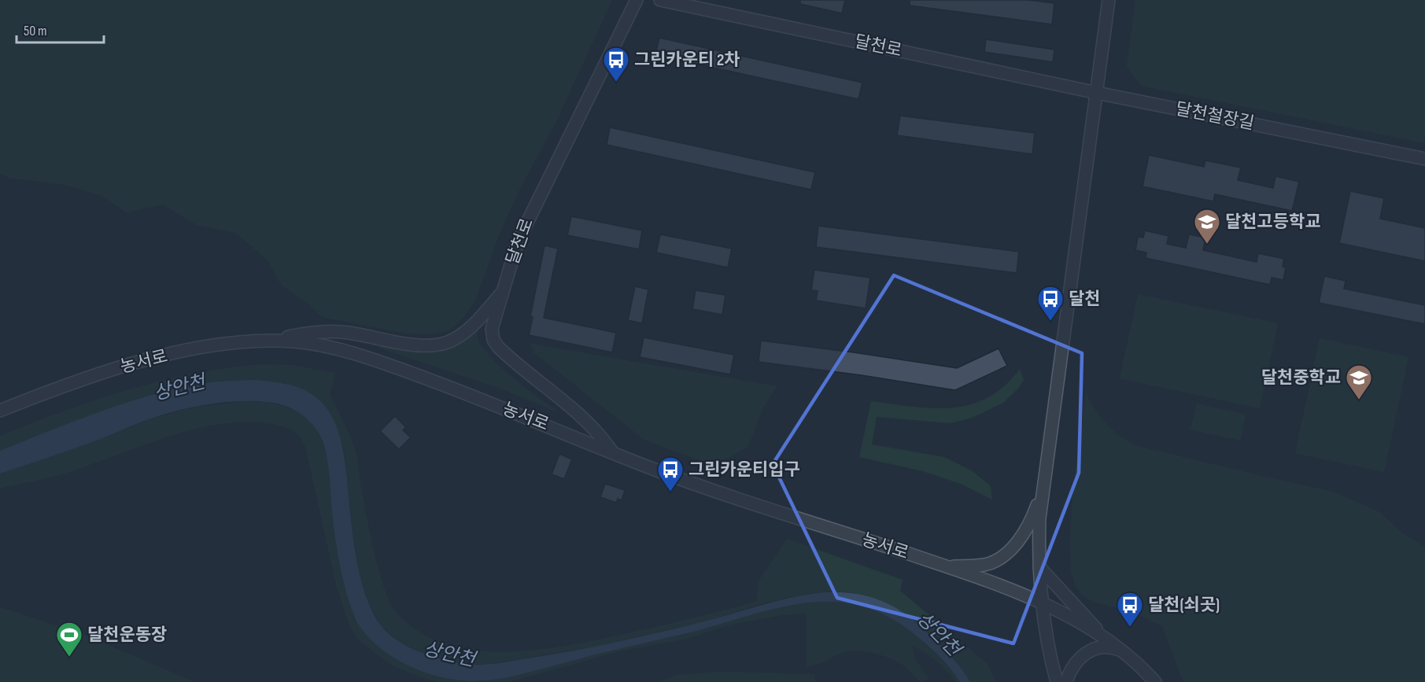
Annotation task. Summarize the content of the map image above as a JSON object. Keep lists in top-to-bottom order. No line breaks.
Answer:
{"streets":{"street":["달천로","달천철장길","농서로"]},"crossings":[["달천로","달천철장길"],["달천로","농서로"]],"water":["상안천"],"places":{"bus stop":["그린카운티 2차","달천","그린카운티입구","달천(쇠곳)"],"school or university":["달천고등학교","달천중학교"],"sports":["달천운동장"]},"scale_bar":"50 m"}
